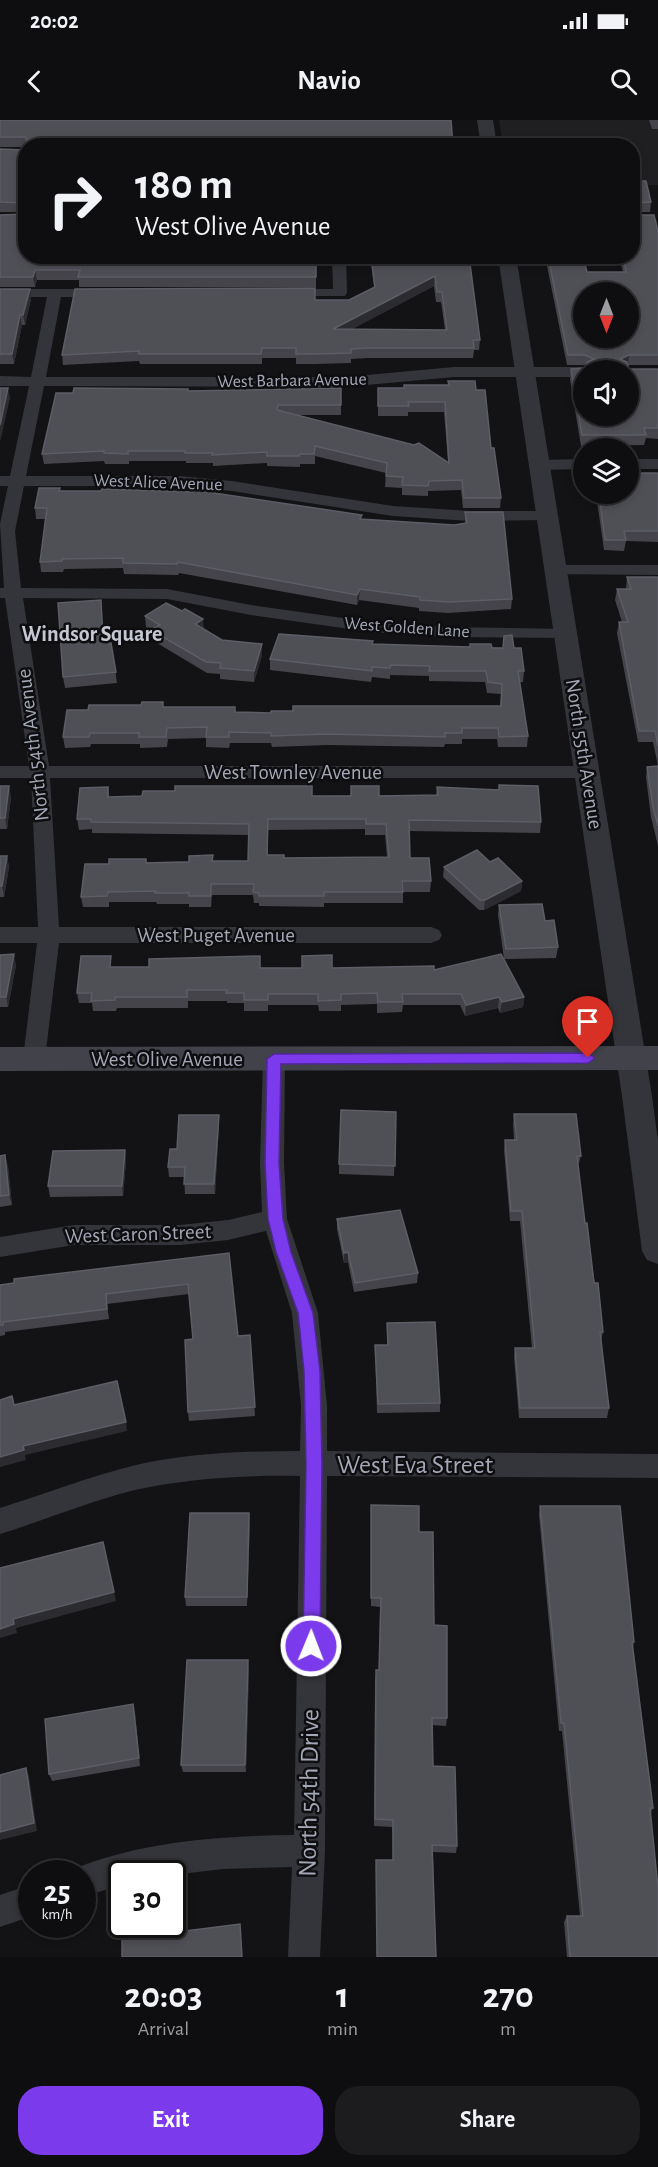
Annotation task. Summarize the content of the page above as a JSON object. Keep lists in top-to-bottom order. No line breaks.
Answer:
{"streets":{"main road":["West Olive Avenue"],"street":["West Barbara Avenue","West Alice Avenue","West Golden Lane","North 54th Avenue","North 55th Avenue","West Townley Avenue","West Puget Avenue","West Caron Street","West Eva Street","North 54th Drive"]},"crossings":[["West Barbara Avenue","North 54th Avenue"],["West Barbara Avenue","North 55th Avenue"],["West Alice Avenue","North 54th Avenue"],["West Alice Avenue","North 55th Avenue"],["West Golden Lane","North 54th Avenue"],["West Golden Lane","North 55th Avenue"],["North 54th Avenue","West Townley Avenue"],["North 54th Avenue","West Puget Avenue"],["North 54th Avenue","West Olive Avenue"],["North 55th Avenue","West Townley Avenue"],["North 55th Avenue","West Olive Avenue"],["West Olive Avenue","North 54th Drive"],["West Caron Street","North 54th Drive"],["West Eva Street","North 54th Drive"]],"districts":["Windsor Square"],"north":"bottom","page":{"status":"20:02","header":"Navio","turn":["180 m","West Olive Avenue"],"speed":"25 km/h","limit":"30","eta":["20:03","Arrival","1","min","270","m"],"buttons":["Exit","Share"]}}
